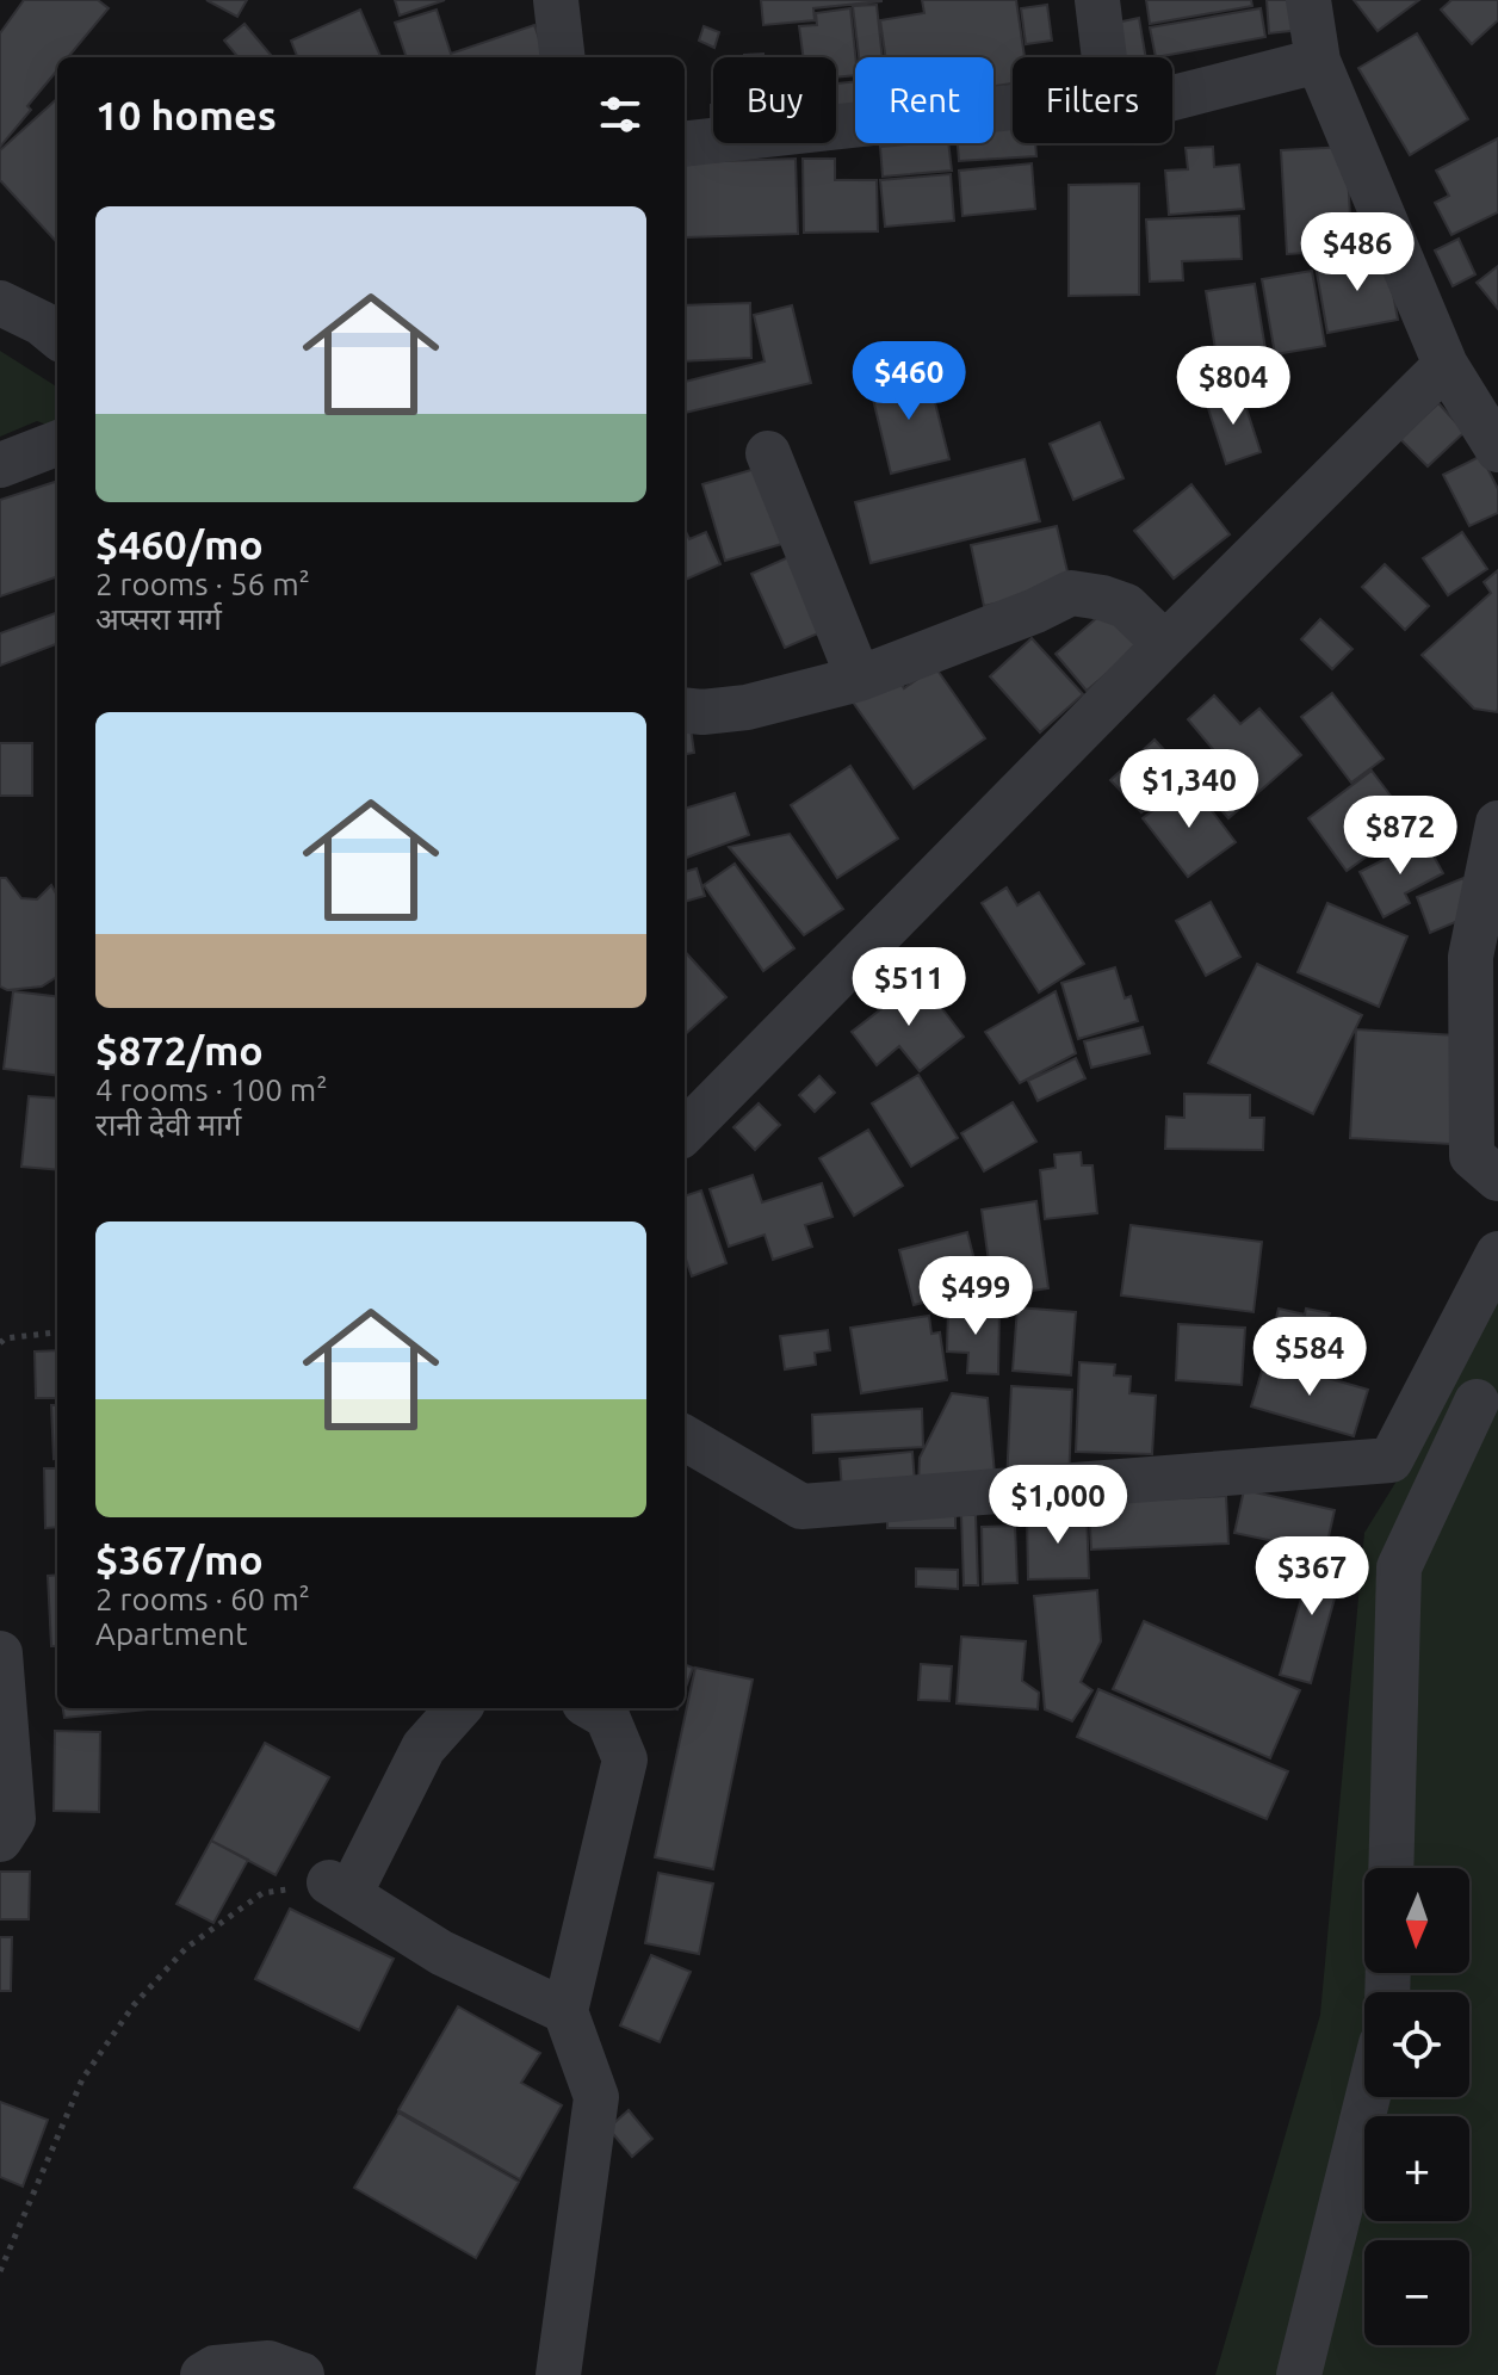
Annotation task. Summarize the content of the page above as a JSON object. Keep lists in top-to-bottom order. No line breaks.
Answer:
{"north":"bottom","page":{"chip":["Buy","Rent","Filters"],"heading":"10 homes","list":[{"name":"$460/mo","note":"2 rooms · 56 m² · अप्सरा मार्ग"},{"name":"$872/mo","note":"4 rooms · 100 m² · रानी देवी मार्ग"},{"name":"$367/mo","note":"2 rooms · 60 m² · Apartment"}],"price":["$486","$460","$804","$1,340","$872","$511","$499","$584","$1,000","$367"],"map_buttons":["+","−"]}}
